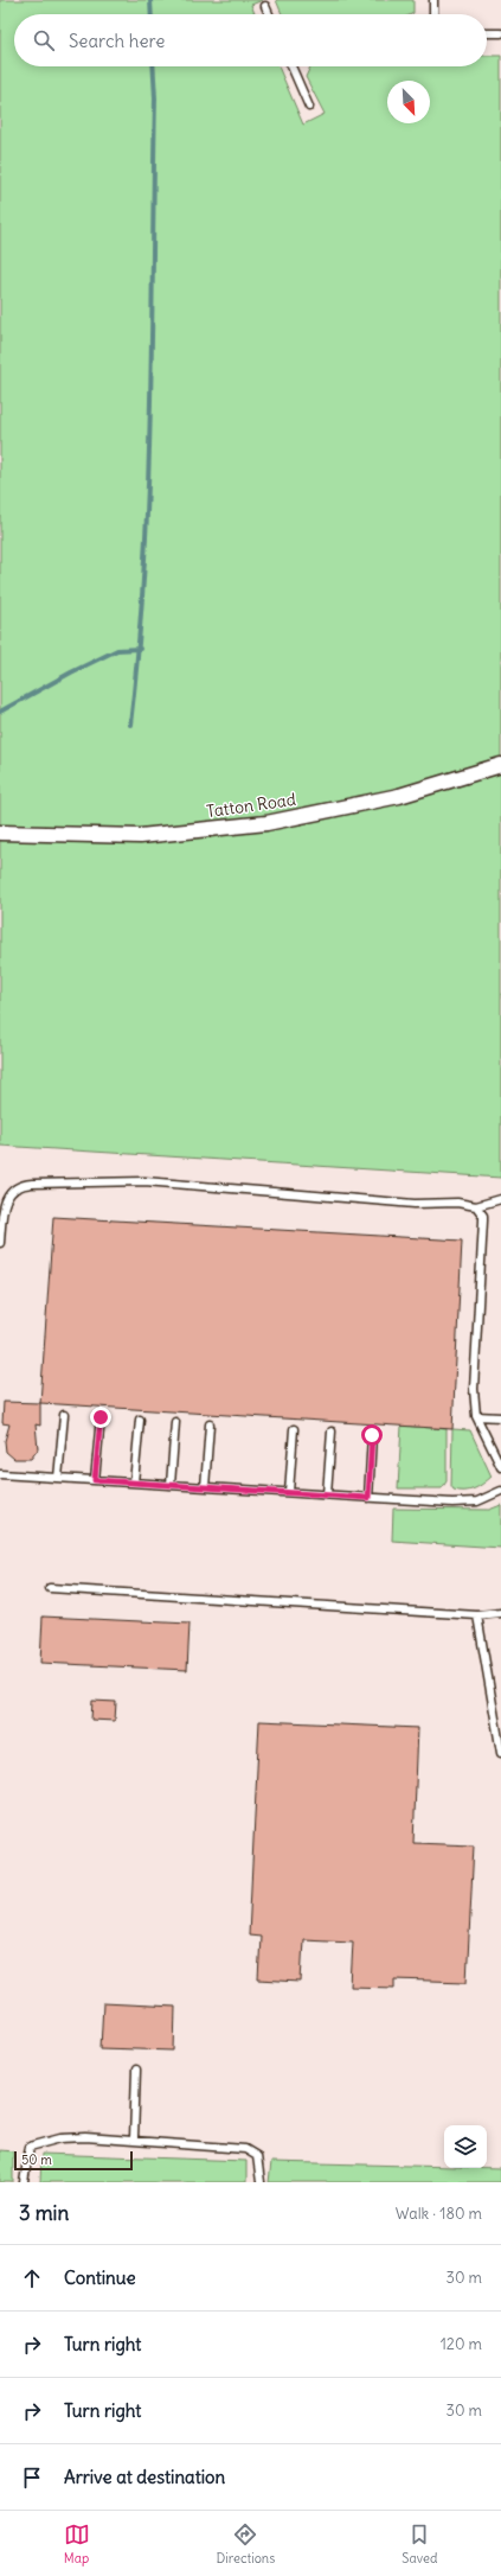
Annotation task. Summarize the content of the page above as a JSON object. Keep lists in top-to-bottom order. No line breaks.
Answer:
{"streets":{"street":["Tatton Road"]},"scale_bar":"50 m","north":"bottom right","page":{"search":"Search here","scale":"50 m","heading":["3 min","Walk · 180 m"],"list":[["Continue","30 m"],["Turn right","120 m"],["Turn right","30 m"],"Arrive at destination"],"nav":["Map","Directions","Saved"]}}
